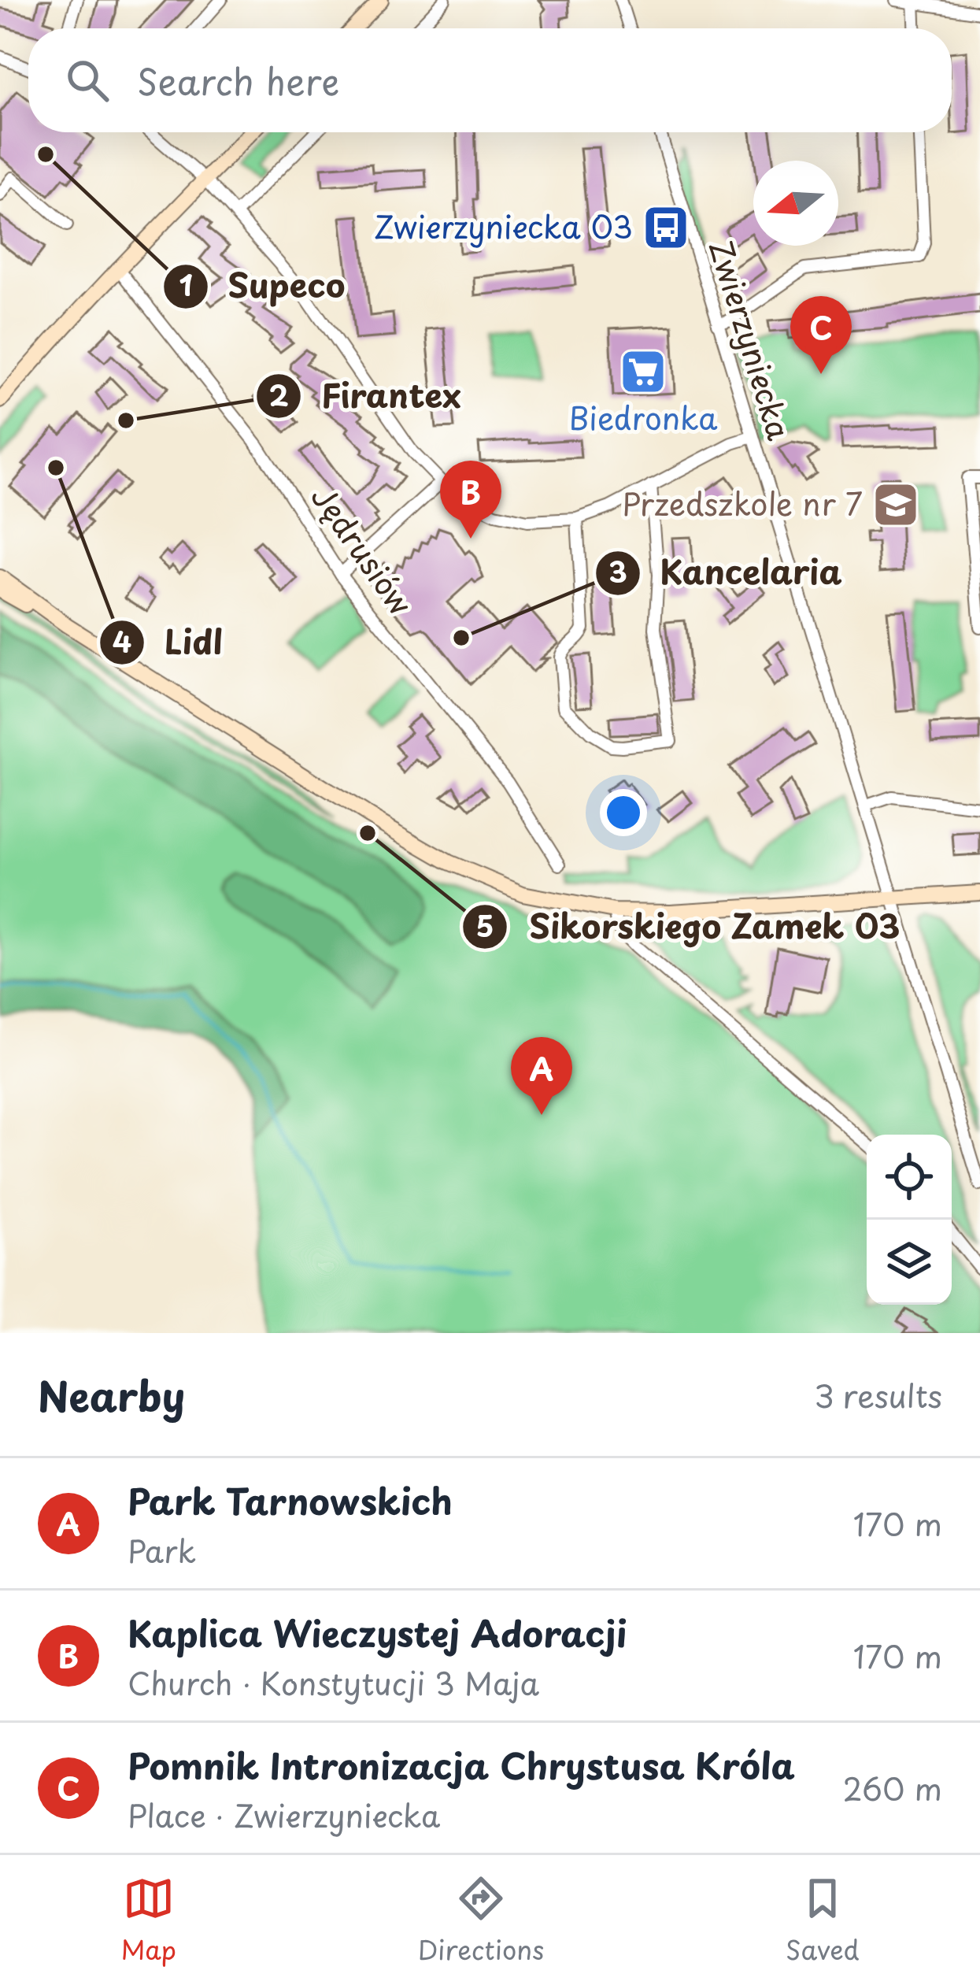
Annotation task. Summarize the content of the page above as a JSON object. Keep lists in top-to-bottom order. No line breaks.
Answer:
{"streets":{"street":["Zwierzyniecka","Jędrusiów"]},"places":{"other":["Supeco","Firantex","Lidl","Kancelaria","Sikorskiego Zamek 03"],"bus stop":["Zwierzyniecka 03"],"supermarket":["Biedronka"],"school or university":["Przedszkole nr 7"]},"north":"left","page":{"search":"Search here","pins":["C","B","A"],"heading":["Nearby","3 results"],"list":[{"mark":"A","name":"Park Tarnowskich","note":"Park","value":"170 m"},{"mark":"B","name":"Kaplica Wieczystej Adoracji","note":"Church · Konstytucji 3 Maja","value":"170 m"},{"mark":"C","name":"Pomnik Intronizacja Chrystusa Króla","note":"Place · Zwierzyniecka","value":"260 m"}],"nav":["Map","Directions","Saved"]}}
